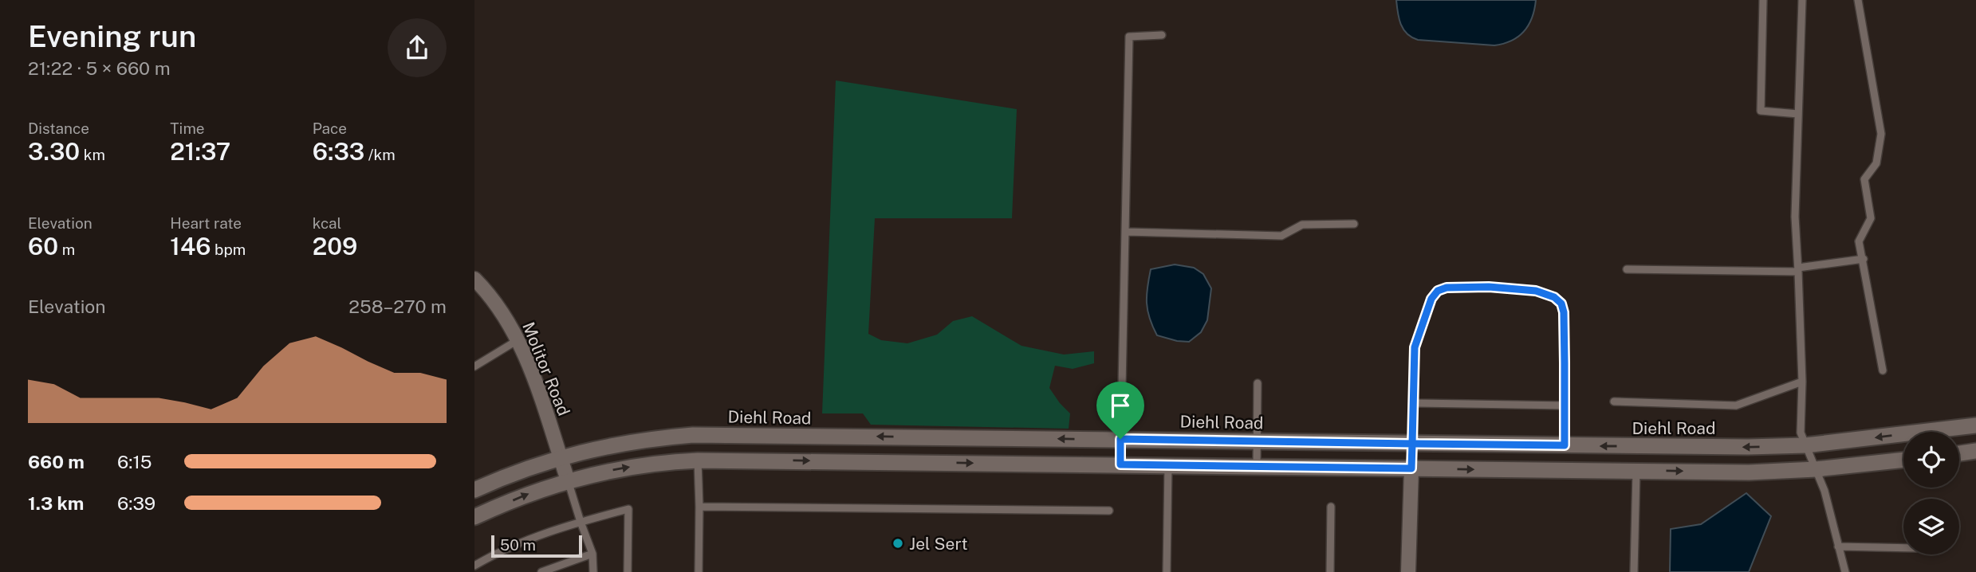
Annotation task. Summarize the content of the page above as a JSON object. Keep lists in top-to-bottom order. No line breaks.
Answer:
{"streets":{"street":["Molitor Road","Diehl Road"]},"crossings":[["Molitor Road","Diehl Road"]],"places":["Jel Sert"],"scale_bar":"50 m","page":{"heading":["Evening run","21:22 · 5 × 660 m"],"stats":[["Distance","3.30 km"],["Time","21:37"],["Pace","6:33 /km"],["Elevation","60 m"],["Heart rate","146 bpm"],["kcal","209"]],"chart":["Elevation","258–270 m"],"list":[{"name":"660 m","note":"6:15"},{"name":"1.3 km","note":"6:39"}],"scale":"50 m"}}
